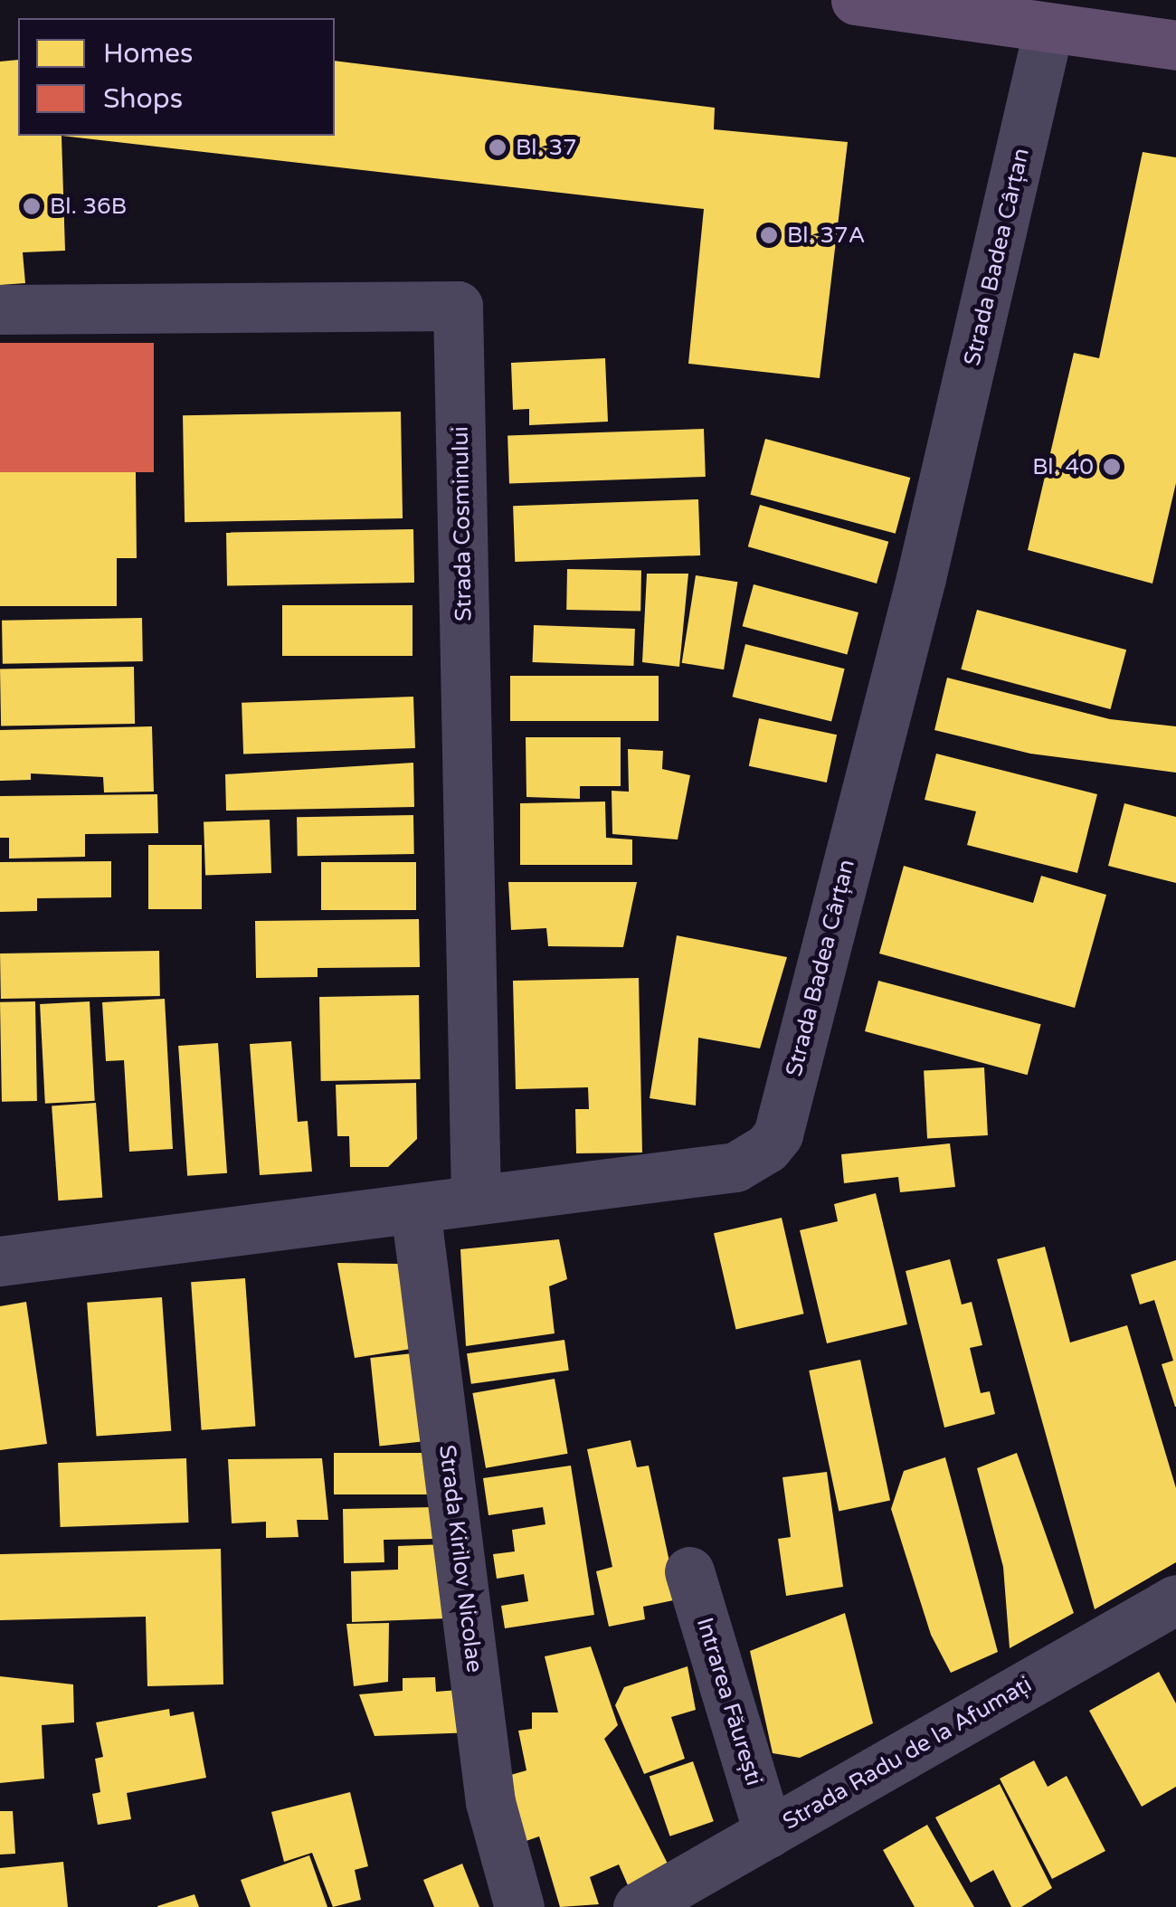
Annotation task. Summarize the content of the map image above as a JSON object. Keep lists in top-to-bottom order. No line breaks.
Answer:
{"streets":{"street":["Strada Badea Cârțan","Strada Cosminului","Strada Kirilov Nicolae","Intrarea Făurești","Strada Radu de la Afumați"]},"crossings":[["Strada Badea Cârțan","Strada Cosminului"],["Strada Badea Cârțan","Strada Kirilov Nicolae"],["Intrarea Făurești","Strada Radu de la Afumați"]],"places":["Bl. 37","Bl. 36B","Bl. 37A","Bl. 40"],"legend":["Homes","Shops"]}
